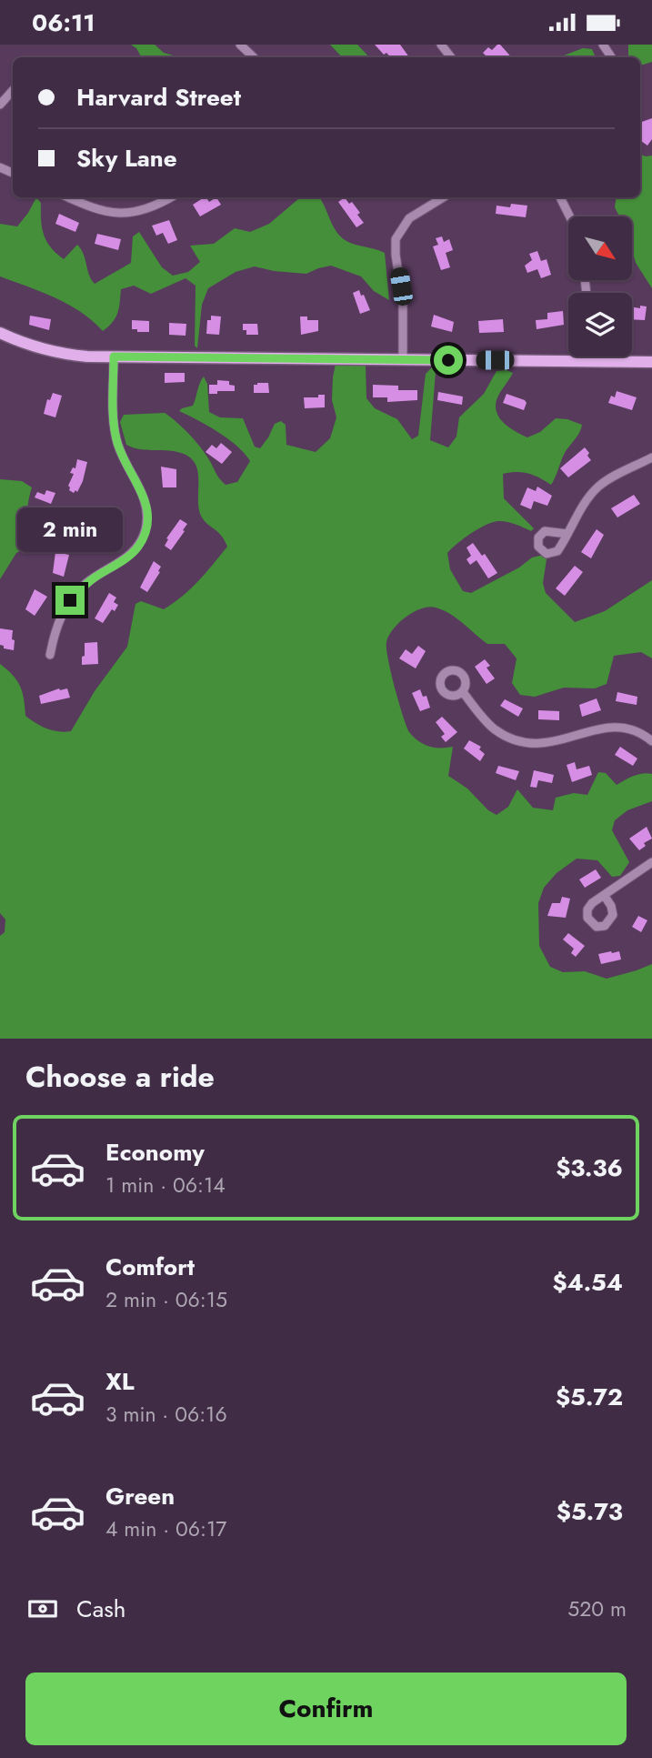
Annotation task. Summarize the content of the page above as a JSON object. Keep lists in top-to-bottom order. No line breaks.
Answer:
{"north":"bottom right","page":{"status":"06:11","banner":["Harvard Street","Sky Lane"],"bubble":"2 min","heading":"Choose a ride","list":[{"name":"Economy","note":"1 min · 06:14","value":"$3.36"},{"name":"Comfort","note":"2 min · 06:15","value":"$4.54"},{"name":"XL","note":"3 min · 06:16","value":"$5.72"},{"name":"Green","note":"4 min · 06:17","value":"$5.73"}],"pay":["Cash","520 m"],"buttons":"Confirm"}}
